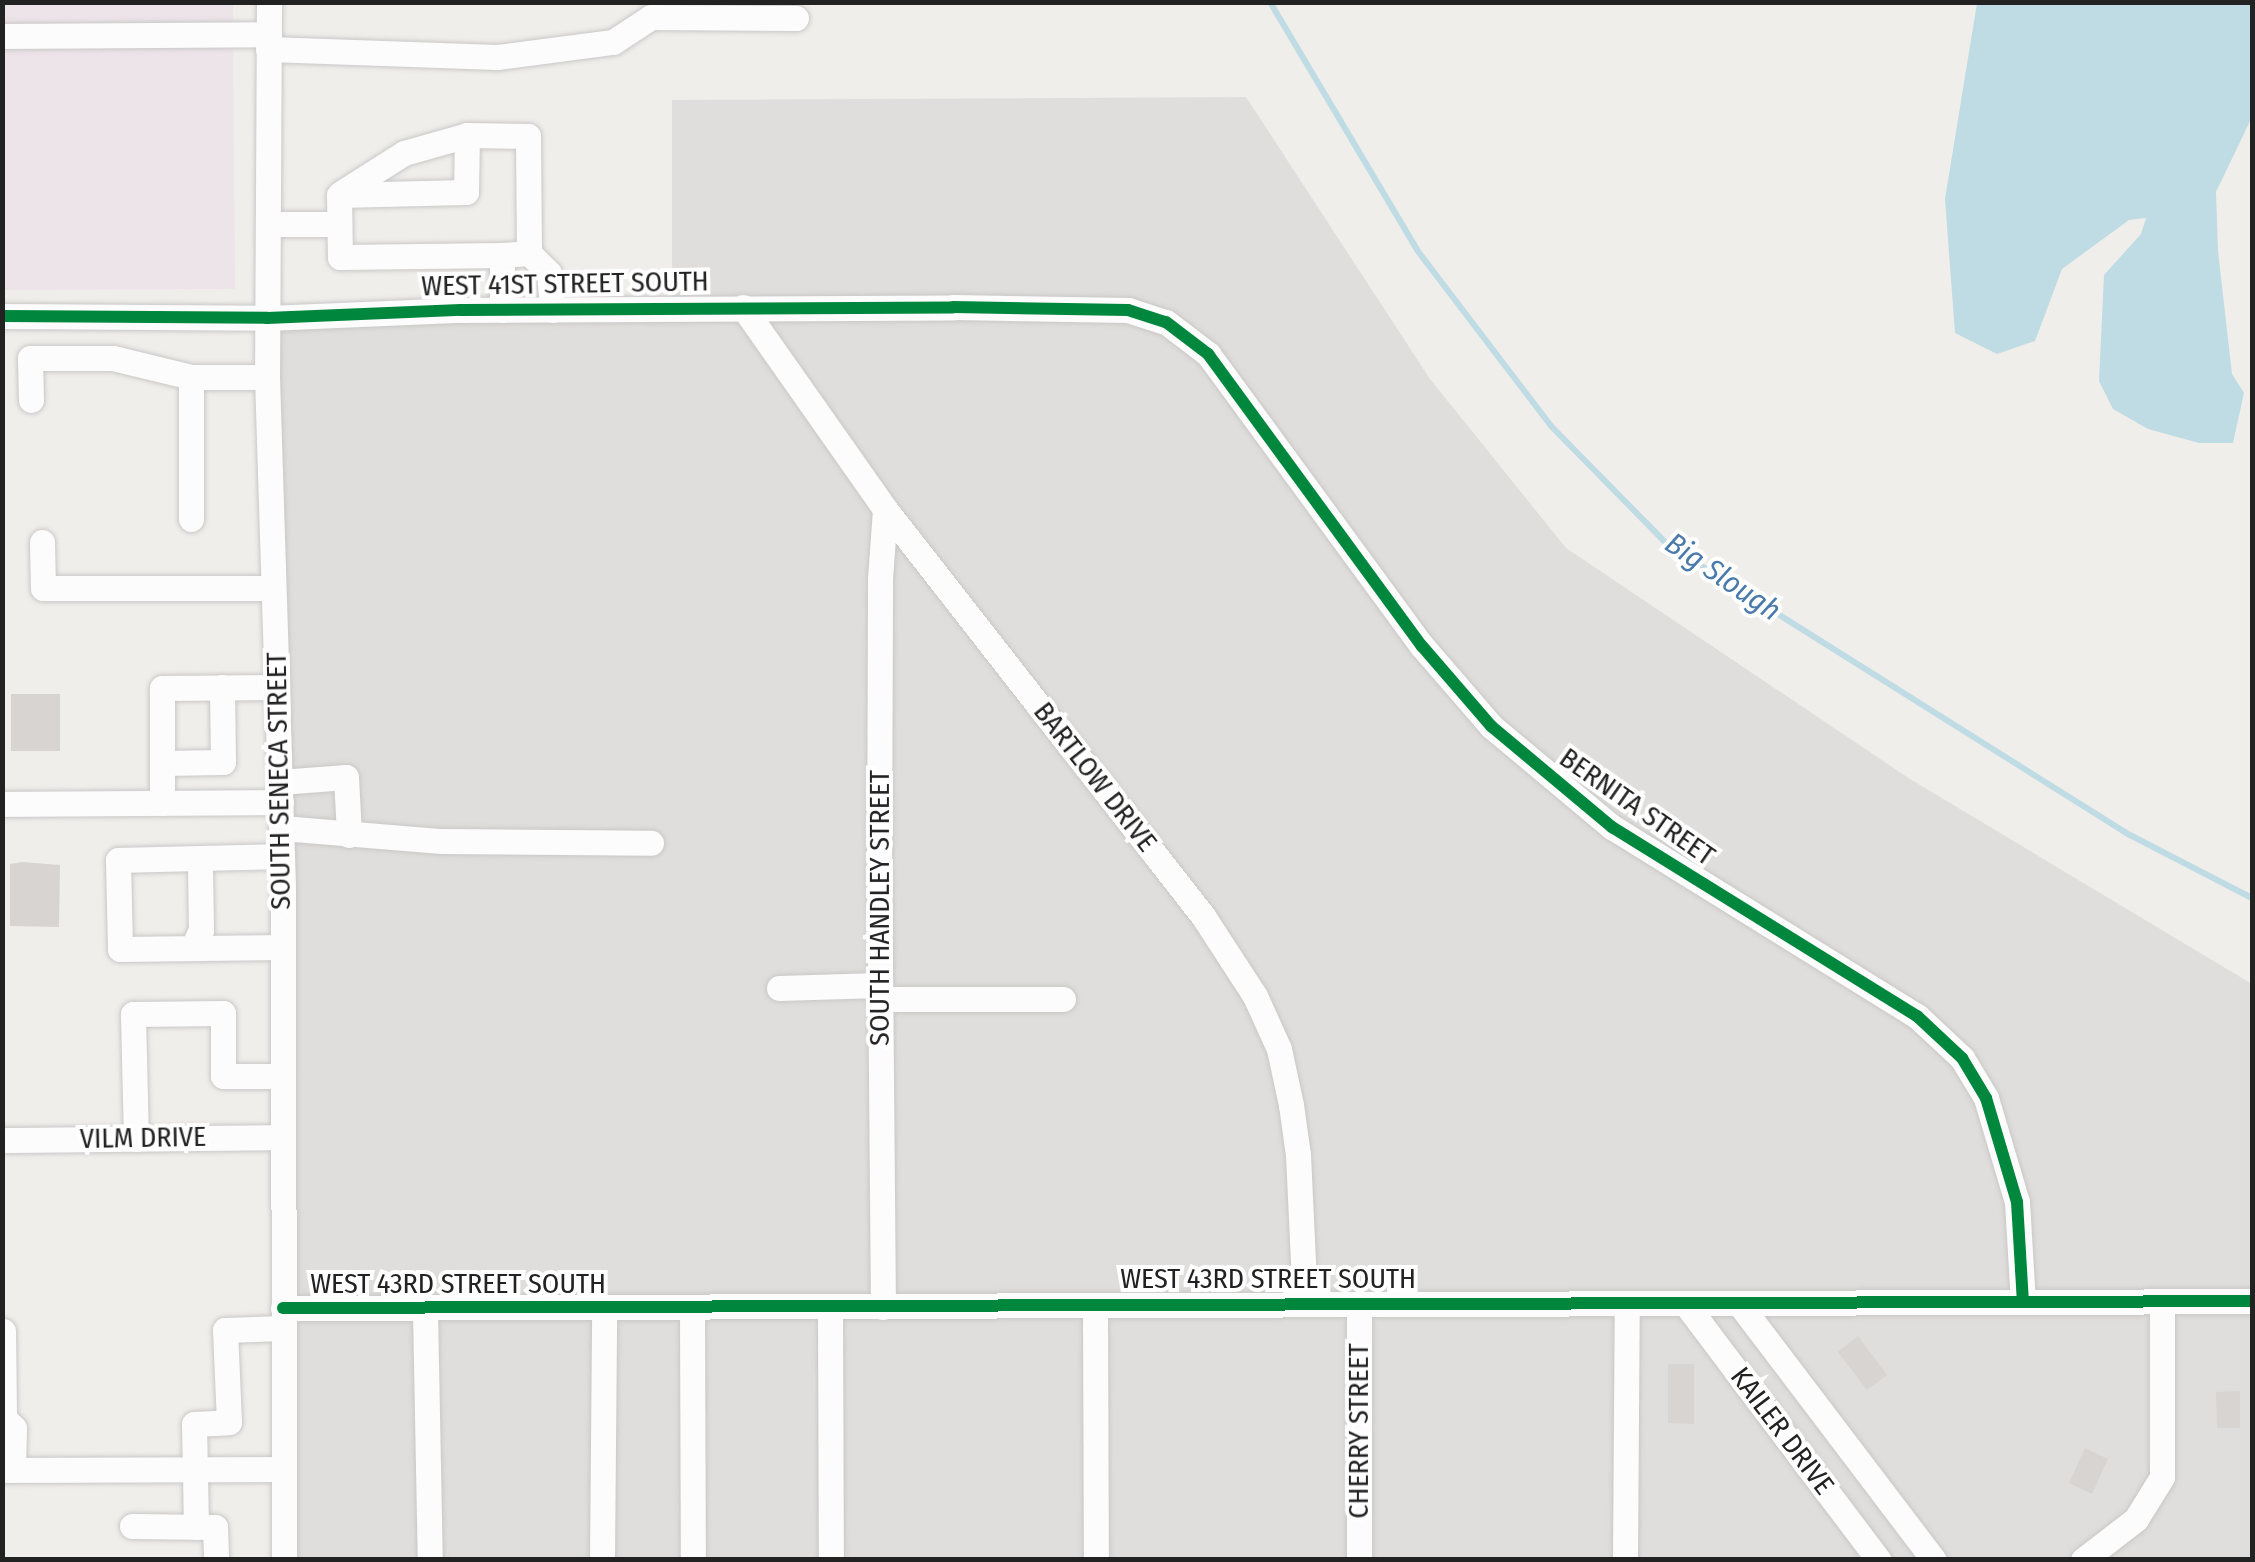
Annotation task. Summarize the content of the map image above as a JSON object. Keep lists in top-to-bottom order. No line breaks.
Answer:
{"streets":{"street":["WEST 41ST STREET SOUTH","BARTLOW DRIVE","SOUTH SENECA STREET","BERNITA STREET","SOUTH HANDLEY STREET","VILM DRIVE","WEST 43RD STREET SOUTH","CHERRY STREET","KAILER DRIVE"]},"crossings":[["WEST 41ST STREET SOUTH","BARTLOW DRIVE"],["WEST 41ST STREET SOUTH","SOUTH SENECA STREET"],["WEST 41ST STREET SOUTH","BERNITA STREET"],["BARTLOW DRIVE","SOUTH HANDLEY STREET"],["BARTLOW DRIVE","WEST 43RD STREET SOUTH"],["SOUTH SENECA STREET","VILM DRIVE"],["SOUTH SENECA STREET","WEST 43RD STREET SOUTH"],["BERNITA STREET","WEST 43RD STREET SOUTH"],["SOUTH HANDLEY STREET","WEST 43RD STREET SOUTH"],["WEST 43RD STREET SOUTH","CHERRY STREET"],["WEST 43RD STREET SOUTH","KAILER DRIVE"]],"water":["Big Slough"]}
